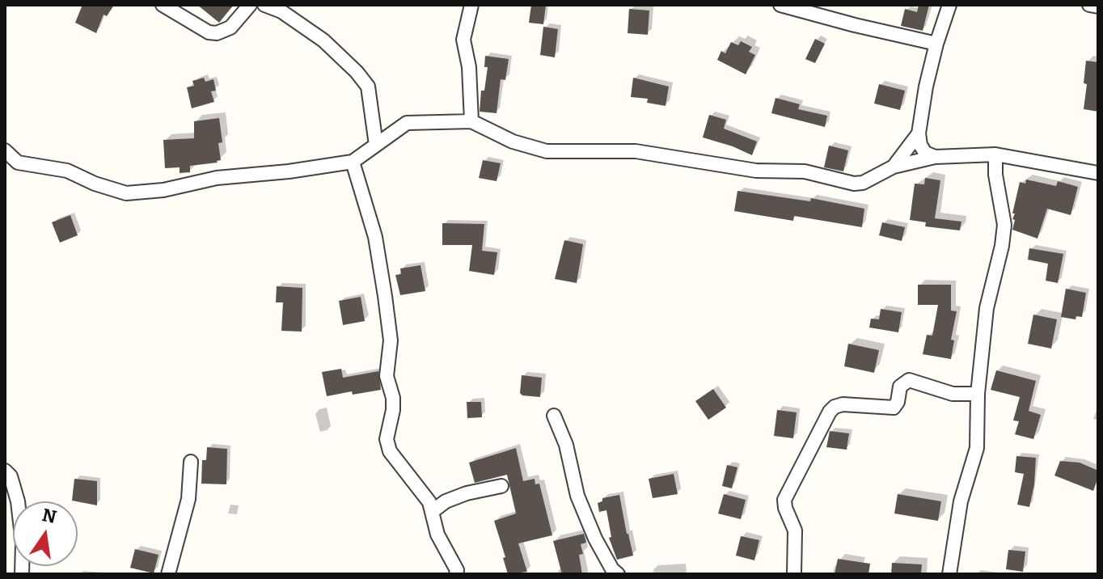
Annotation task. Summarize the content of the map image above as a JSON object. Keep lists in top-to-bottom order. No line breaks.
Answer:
{"north":"top"}
